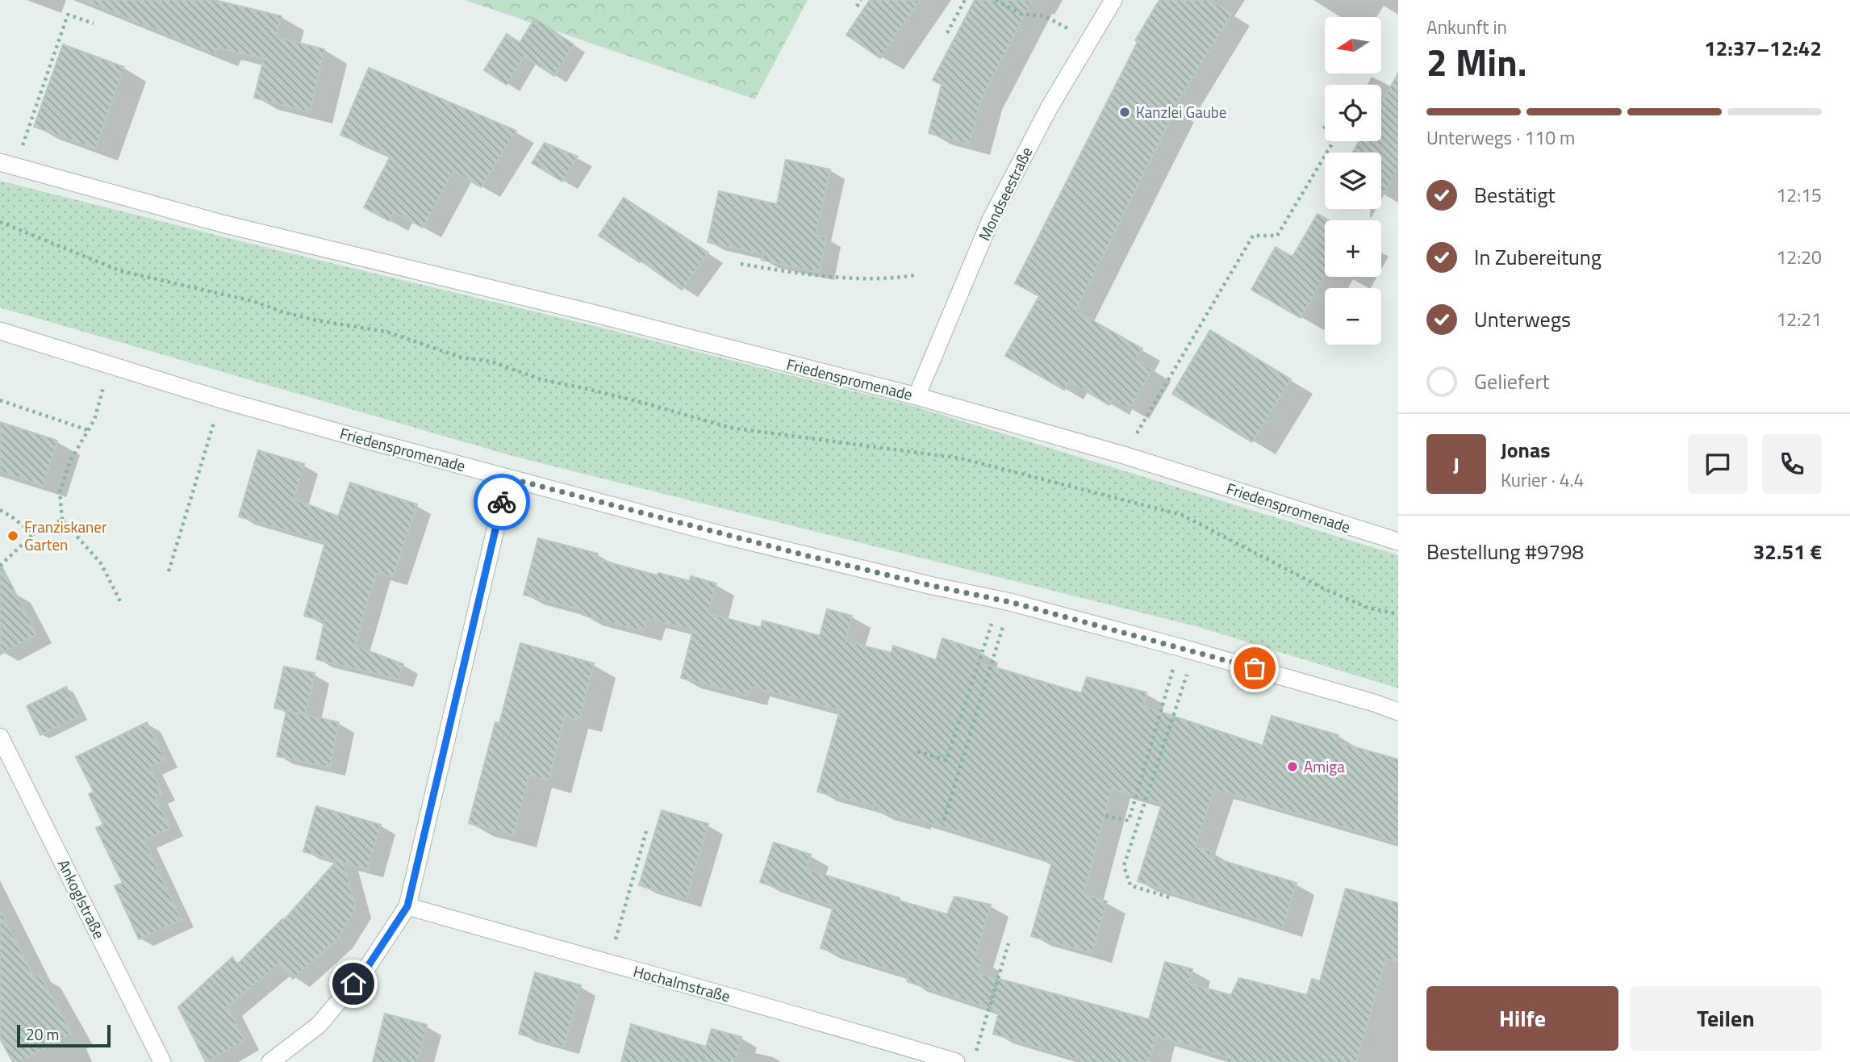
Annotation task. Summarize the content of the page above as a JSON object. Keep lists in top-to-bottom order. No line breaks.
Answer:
{"streets":{"street":["Mondseestraße","Friedenspromenade","Ankoglstraße","Hochalmstraße"]},"crossings":[["Mondseestraße","Friedenspromenade"]],"places":["Kanzlei Gaube","Franziskaner Garten","Amiga"],"scale_bar":"20 m","north":"left","page":{"heading":["2 Min.","Ankunft in","12:37–12:42"],"panel":["Jonas","Kurier · 4.4","Bestellung #9798","32.51 €"],"map_buttons":["+","−"],"bar":"Unterwegs · 110 m","list":[["Bestätigt","12:15"],["In Zubereitung","12:20"],["Unterwegs","12:21"],"Geliefert"],"round":"J","buttons":["Hilfe","Teilen"],"scale":"20 m"}}
